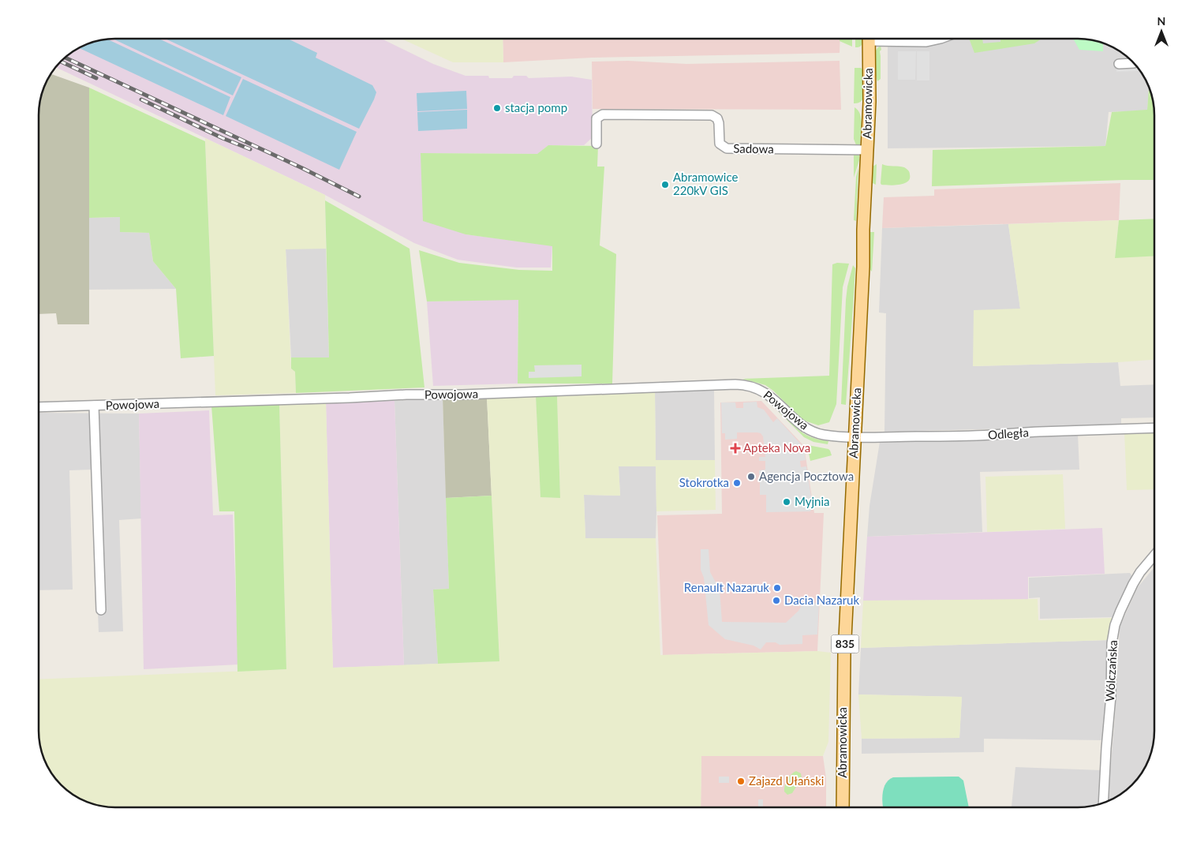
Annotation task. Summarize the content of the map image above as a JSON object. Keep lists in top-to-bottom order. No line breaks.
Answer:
{"streets":{"main road":["Abramowicka","835"],"street":["Sadowa","Powojowa","Odległa","Wólczańska"]},"crossings":[["Abramowicka","Sadowa"],["Abramowicka","Powojowa"],["Abramowicka","Odległa"],["Powojowa","Odległa"]],"places":{"other":["stacja pomp","Abramowice 220kV GIS","Agencja Pocztowa","Stokrotka","Myjnia","Renault Nazaruk","Dacia Nazaruk","Zajazd Ułański"],"health":["Apteka Nova"]},"north":"top"}
